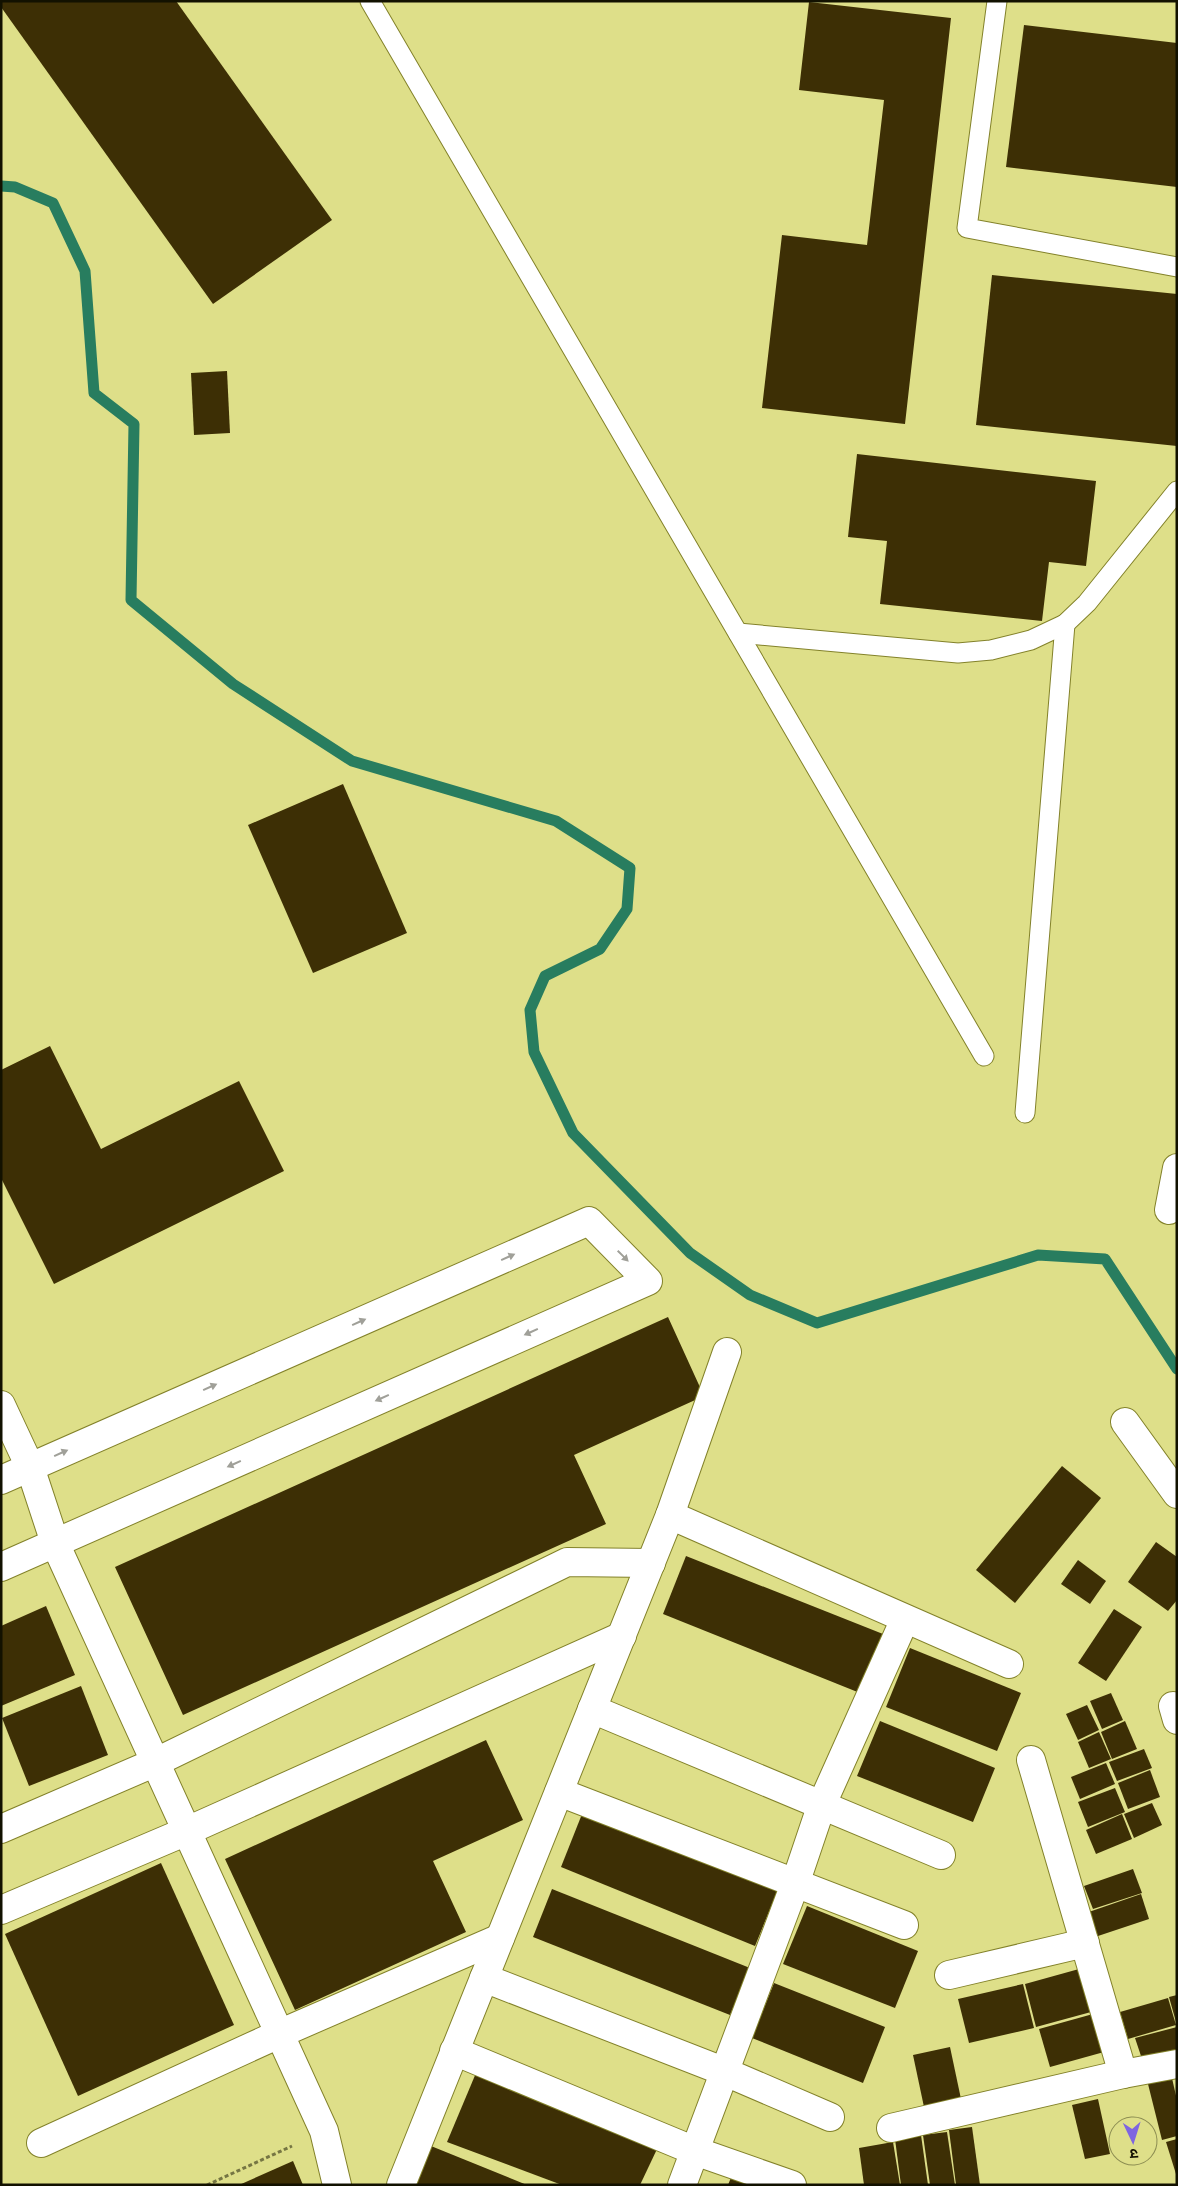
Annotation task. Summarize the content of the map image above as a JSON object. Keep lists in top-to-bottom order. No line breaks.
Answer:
{"north":"bottom"}
